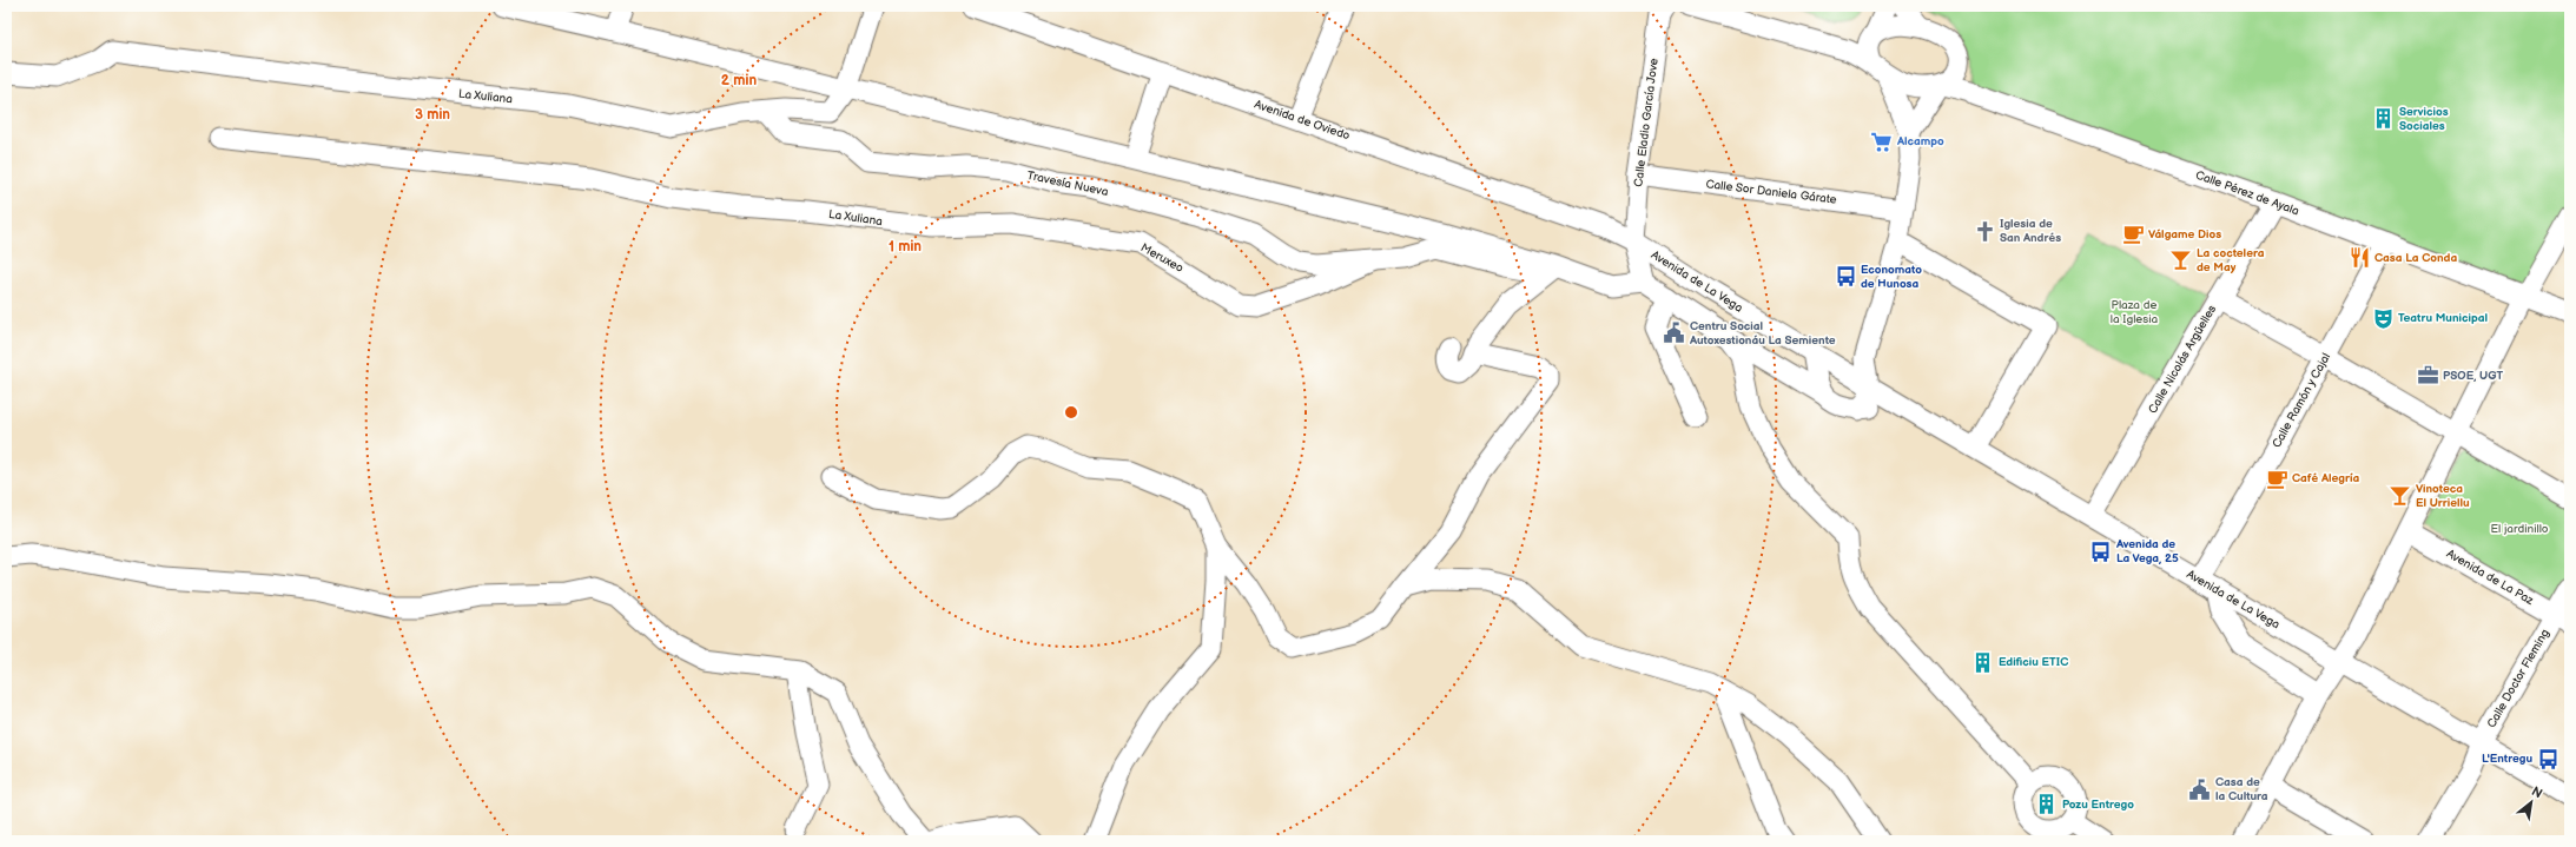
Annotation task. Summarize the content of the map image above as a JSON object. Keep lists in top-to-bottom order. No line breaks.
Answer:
{"streets":{"street":["La Xuliana","Avenida de Oviedo","Calle Eladio García Jove","Travesía Nueva","Calle Sor Daniela Gárate","Calle Pérez de Ayala","Meruxeo","Avenida de La Vega","Calle Nicolás Argüelles","Calle Ramón y Cajal","Avenida de La Paz","Calle Doctor Fleming"]},"crossings":[["La Xuliana","Travesía Nueva"],["La Xuliana","Meruxeo"],["Avenida de Oviedo","Calle Eladio García Jove"],["Avenida de Oviedo","Avenida de La Vega"],["Calle Eladio García Jove","Calle Sor Daniela Gárate"],["Calle Eladio García Jove","Avenida de La Vega"],["Travesía Nueva","Meruxeo"],["Calle Pérez de Ayala","Calle Nicolás Argüelles"],["Calle Pérez de Ayala","Calle Ramón y Cajal"],["Avenida de La Vega","Calle Nicolás Argüelles"],["Avenida de La Vega","Calle Ramón y Cajal"],["Avenida de La Vega","Calle Doctor Fleming"],["Avenida de La Paz","Calle Doctor Fleming"]],"parks":["Plaza de la Iglesia","El jardinillo"],"places":{"building":["Servicios Sociales","Edificiu ETIC","Pozu Entrego"],"supermarket":["Alcampo"],"church":["Iglesia de San Andrés"],"cafe":["Válgame Dios","Café Alegría"],"restaurant":["Casa La Conda"],"bar":["La coctelera de May","Vinoteca El Urriellu"],"bus stop":["Economato de Hunosa","Avenida de La Vega, 25","L'Entregu"],"theatre":["Teatru Municipal"],"public building":["Centru Social Autoxestionáu La Semiente","Casa de la Cultura"],"office":["PSOE, UGT"]},"north":"top right","rings":["2 min","3 min","1 min"]}
